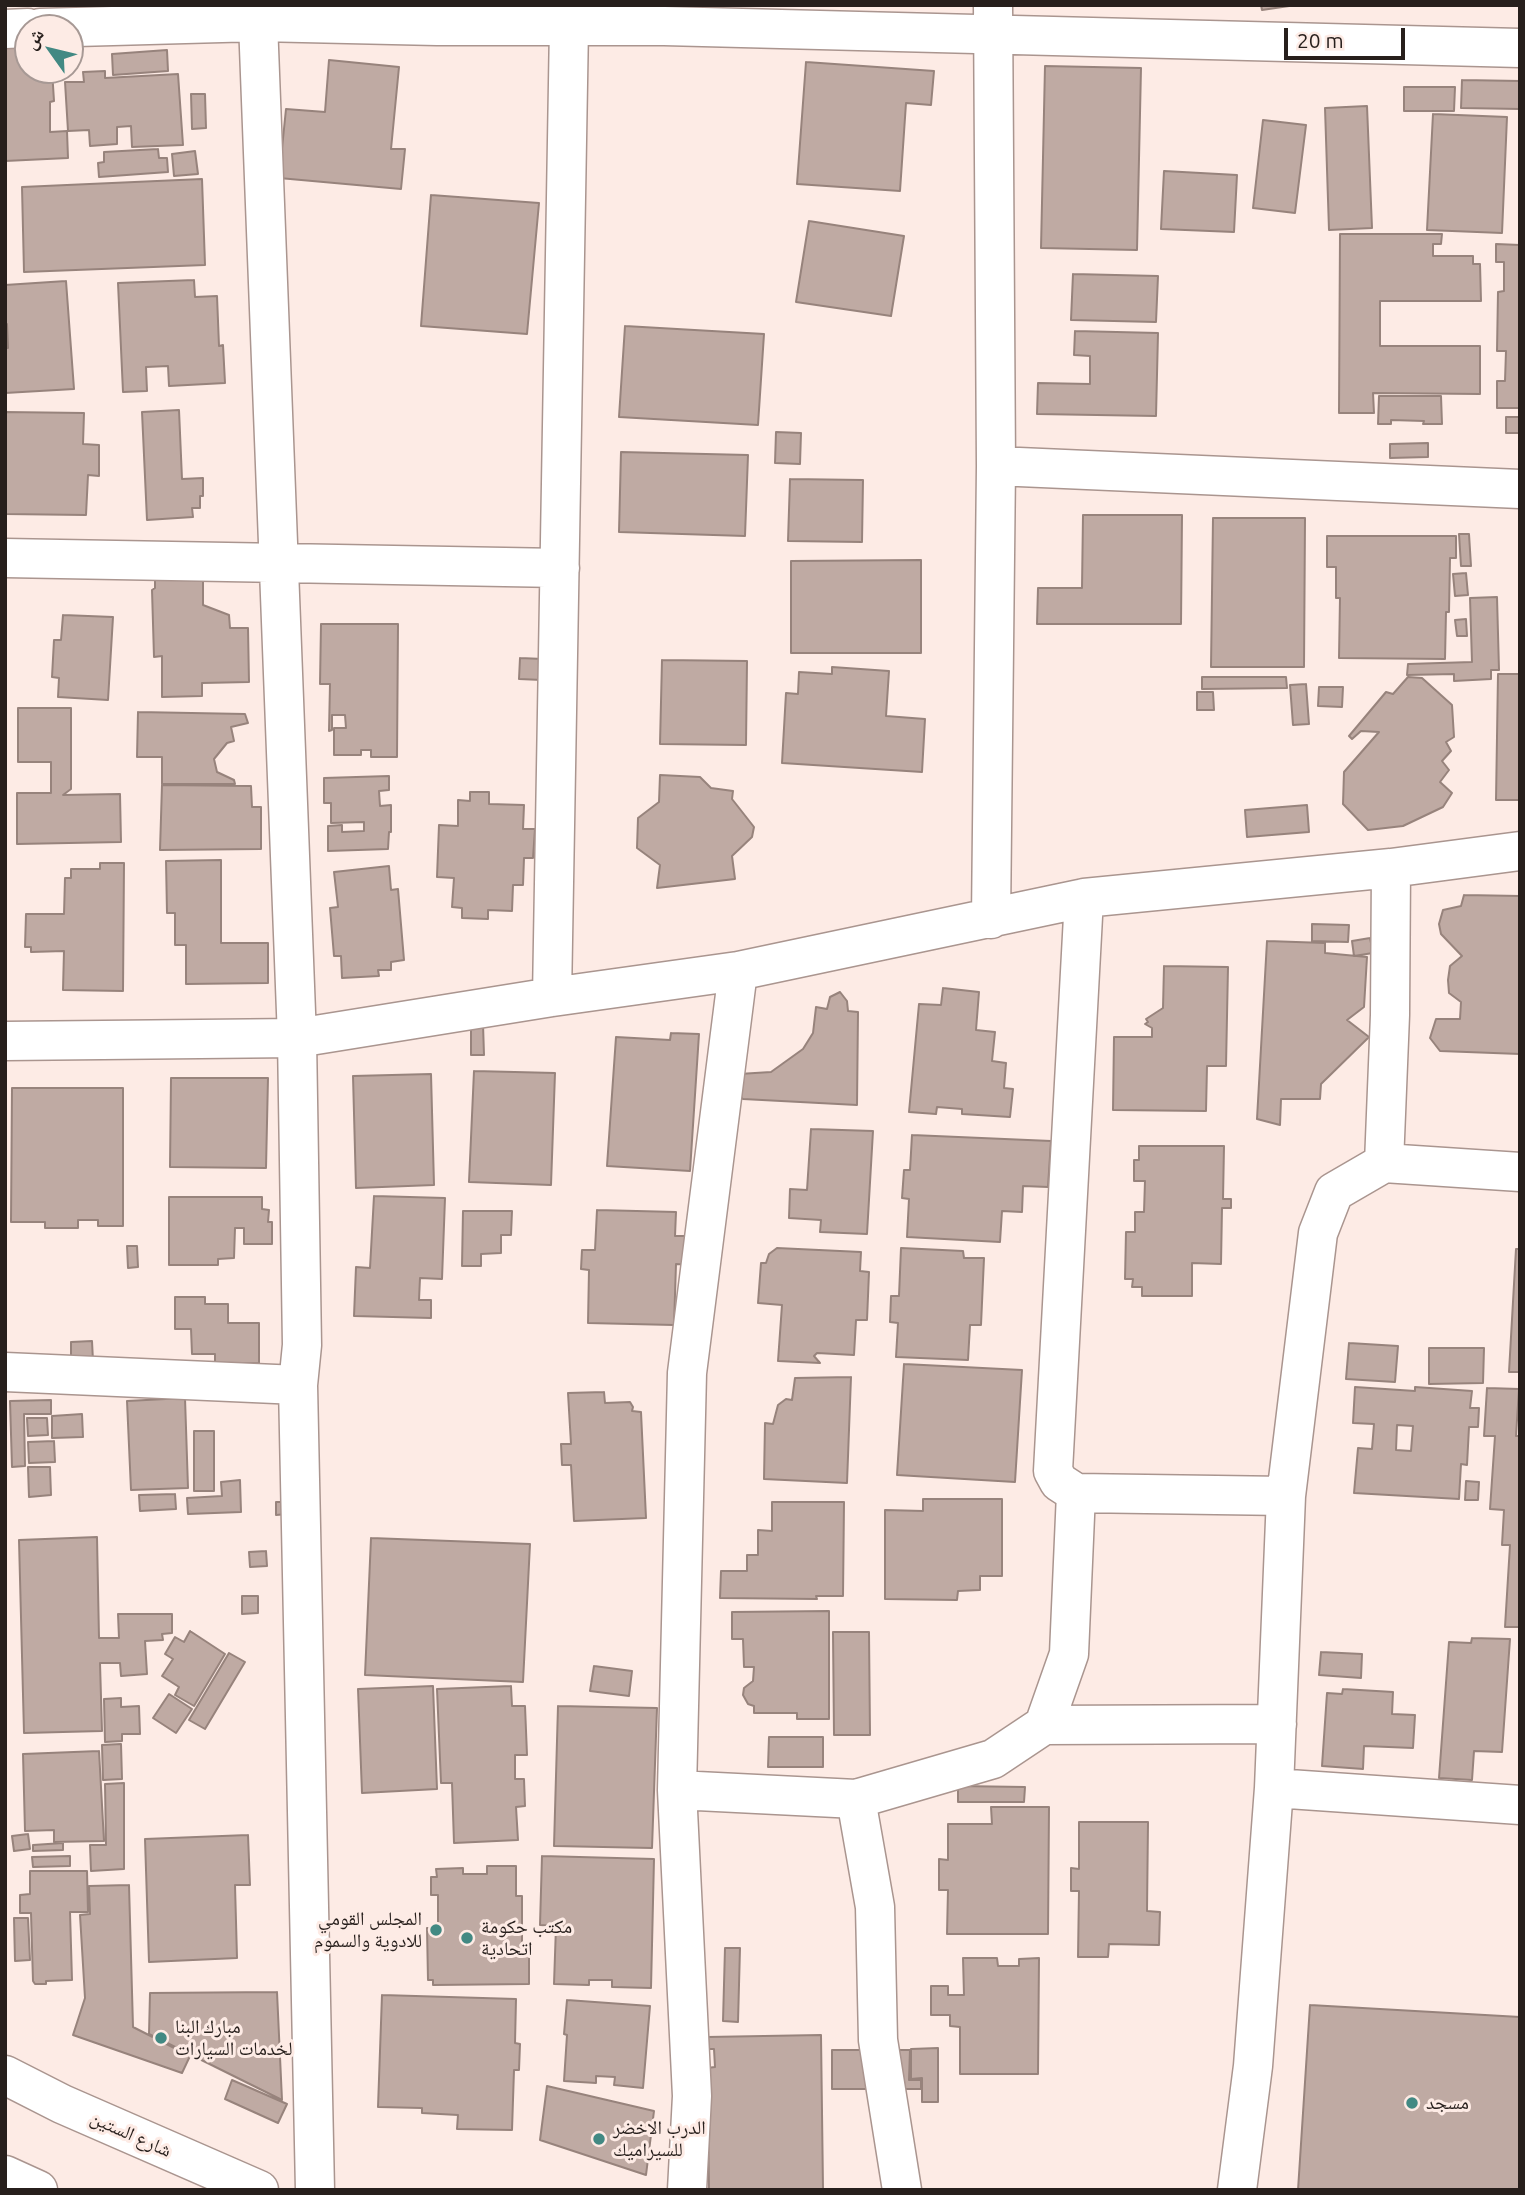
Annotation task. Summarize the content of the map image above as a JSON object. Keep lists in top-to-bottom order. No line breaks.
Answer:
{"streets":{"street":["شارع الستين"]},"places":["المجلس القومي للادوية والسموم","مكتب حكومة اتحادية","مبارك البنا لخدمات السيارات","مسجد","الدرب الاخضر للسيراميك"],"scale_bar":"20 m","north":"top left"}
